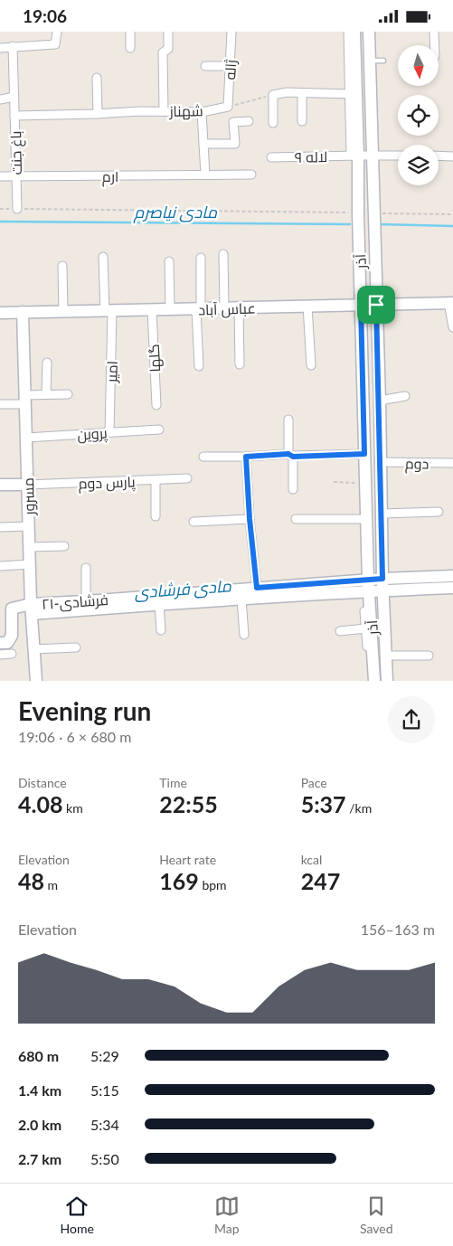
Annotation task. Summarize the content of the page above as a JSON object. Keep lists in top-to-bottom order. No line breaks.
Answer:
{"streets":{"main road":["آذر","عباس آباد","مسرور","۲۱-فرشادی"],"street":["ژاله","شهناز","باغ جنت","۹ لاله","ارم","گلها","امیر","پروین","دوم","پارس دوم"]},"crossings":[["ژاله","شهناز"],["شهناز","باغ جنت"],["باغ جنت","ارم"],["۹ لاله","آذر"],["آذر","عباس آباد"],["آذر","دوم"],["آذر","۲۱-فرشادی"],["عباس آباد","گلها"],["عباس آباد","امیر"],["عباس آباد","مسرور"],["امیر","پروین"],["پروین","مسرور"],["پارس دوم","مسرور"],["مسرور","۲۱-فرشادی"]],"water":["مادی نیاصرم","مادی فرشادی"],"north":"bottom","page":{"status":"19:06","heading":["Evening run","19:06 · 6 × 680 m"],"stats":[["Distance","4.08 km"],["Time","22:55"],["Pace","5:37 /km"],["Elevation","48 m"],["Heart rate","169 bpm"],["kcal","247"]],"chart":["Elevation","156–163 m"],"list":[{"name":"680 m","note":"5:29"},{"name":"1.4 km","note":"5:15"},{"name":"2.0 km","note":"5:34"},{"name":"2.7 km","note":"5:50"}],"tabs":["Home","Map","Saved"]}}
